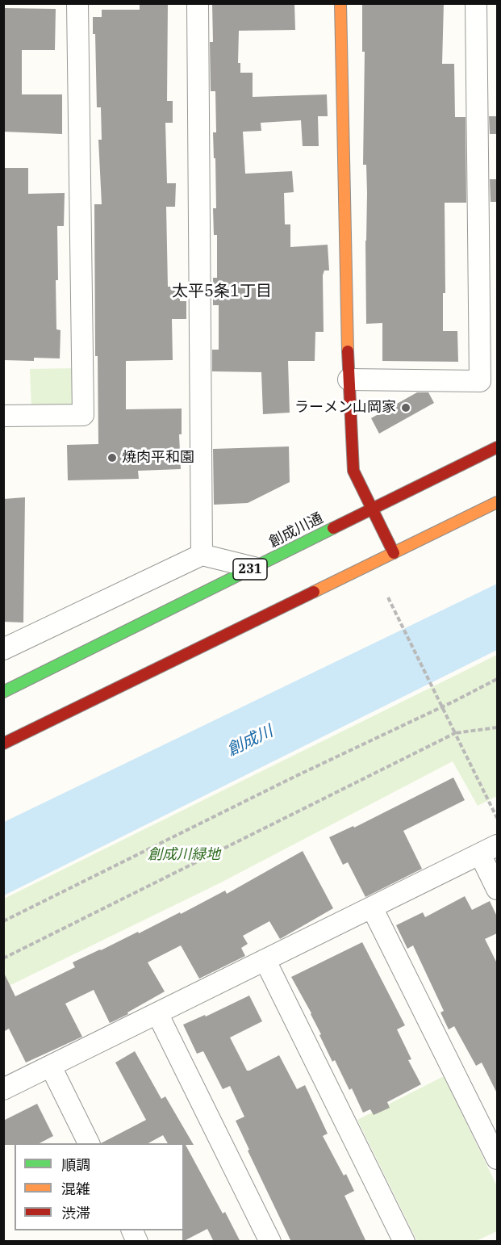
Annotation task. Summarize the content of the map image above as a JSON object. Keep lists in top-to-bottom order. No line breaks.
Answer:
{"streets":{"main road":["創成川通","231"]},"districts":["太平5条1丁目"],"water":["創成川"],"parks":["創成川緑地"],"places":["ラーメン山岡家","焼肉平和園"],"legend":["順調","混雑","渋滞"]}
